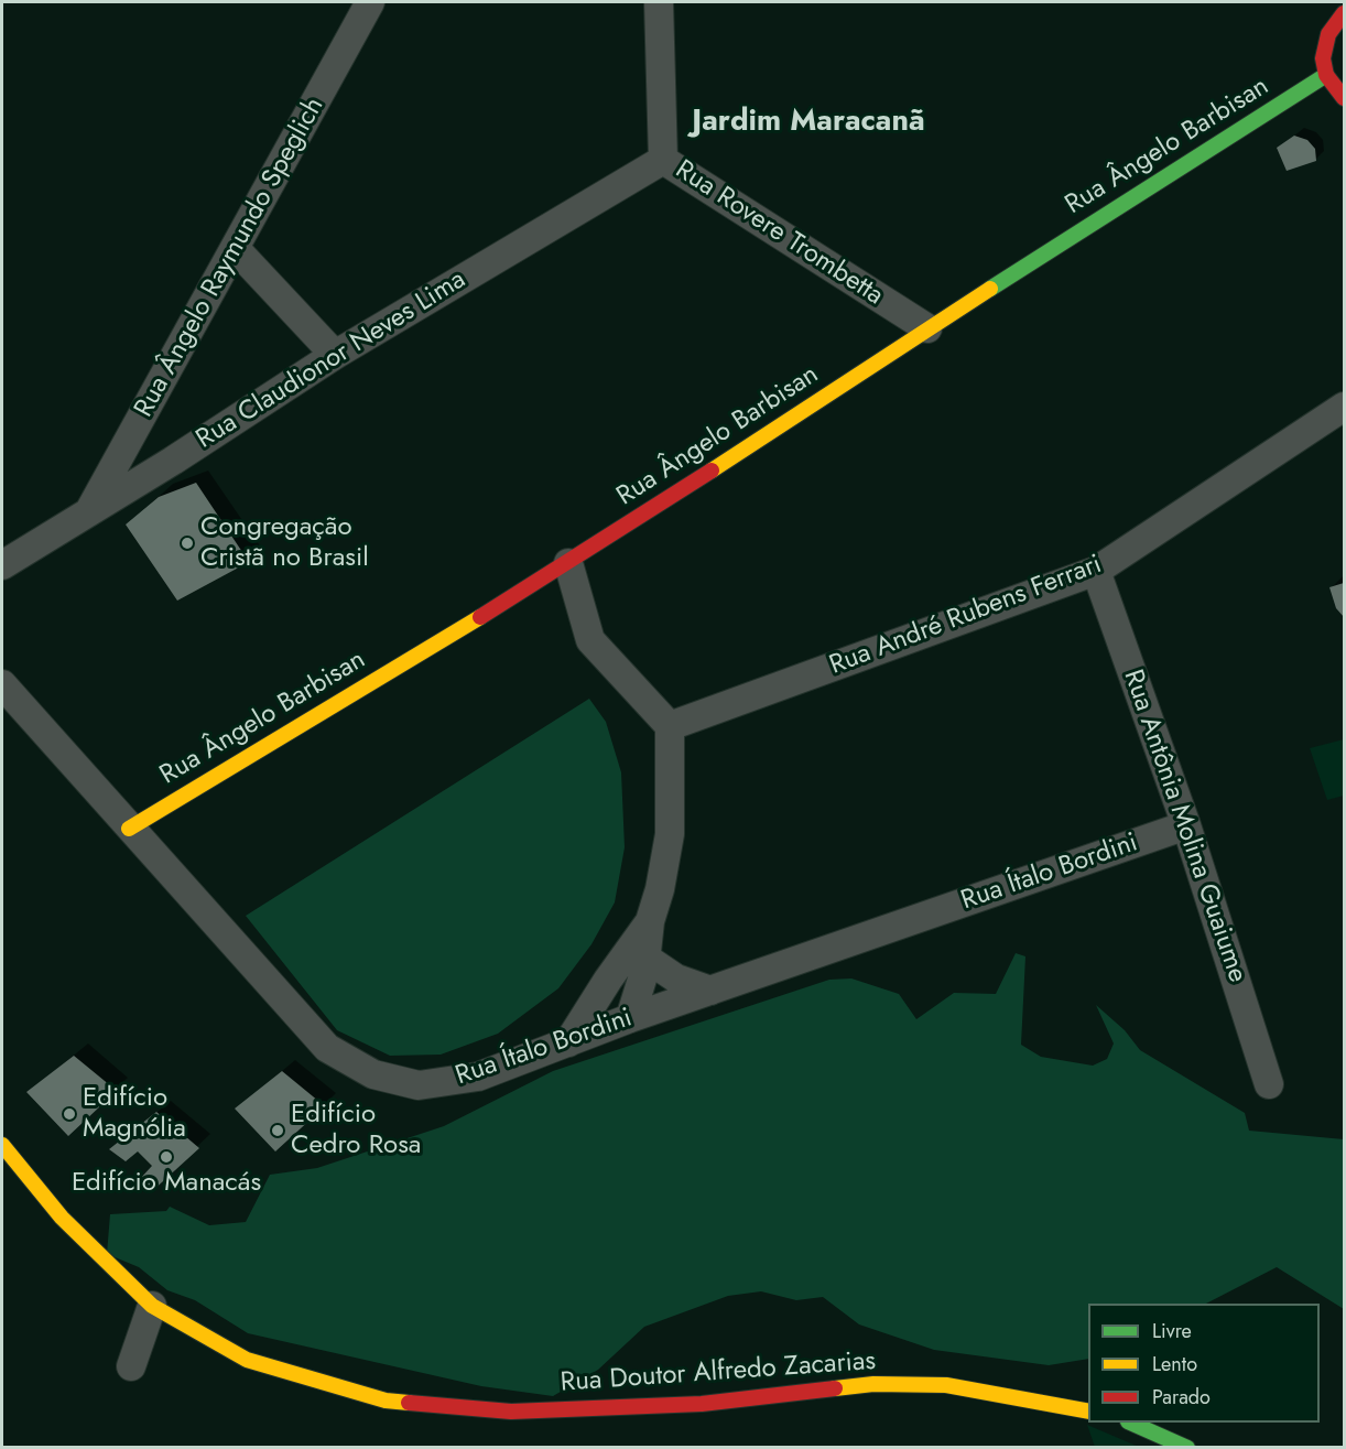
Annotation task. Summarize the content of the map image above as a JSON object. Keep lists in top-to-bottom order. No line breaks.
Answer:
{"streets":{"street":["Rua Ângelo Barbisan","Rua Rovere Trombetta","Rua Ângelo Raymundo Speglich","Rua Claudionor Neves Lima","Rua André Rubens Ferrari","Rua Antônia Molina Guaiume","Rua Ítalo Bordini","Rua Doutor Alfredo Zacarias"]},"crossings":[["Rua Ângelo Barbisan","Rua Rovere Trombetta"],["Rua Ângelo Barbisan","Rua Ítalo Bordini"],["Rua Rovere Trombetta","Rua Claudionor Neves Lima"],["Rua Ângelo Raymundo Speglich","Rua Claudionor Neves Lima"],["Rua André Rubens Ferrari","Rua Antônia Molina Guaiume"],["Rua Antônia Molina Guaiume","Rua Ítalo Bordini"]],"districts":["Jardim Maracanã"],"places":["Congregação Cristã no Brasil","Edifício Magnólia","Edifício Cedro Rosa","Edifício Manacás"],"legend":["Livre","Lento","Parado"]}
